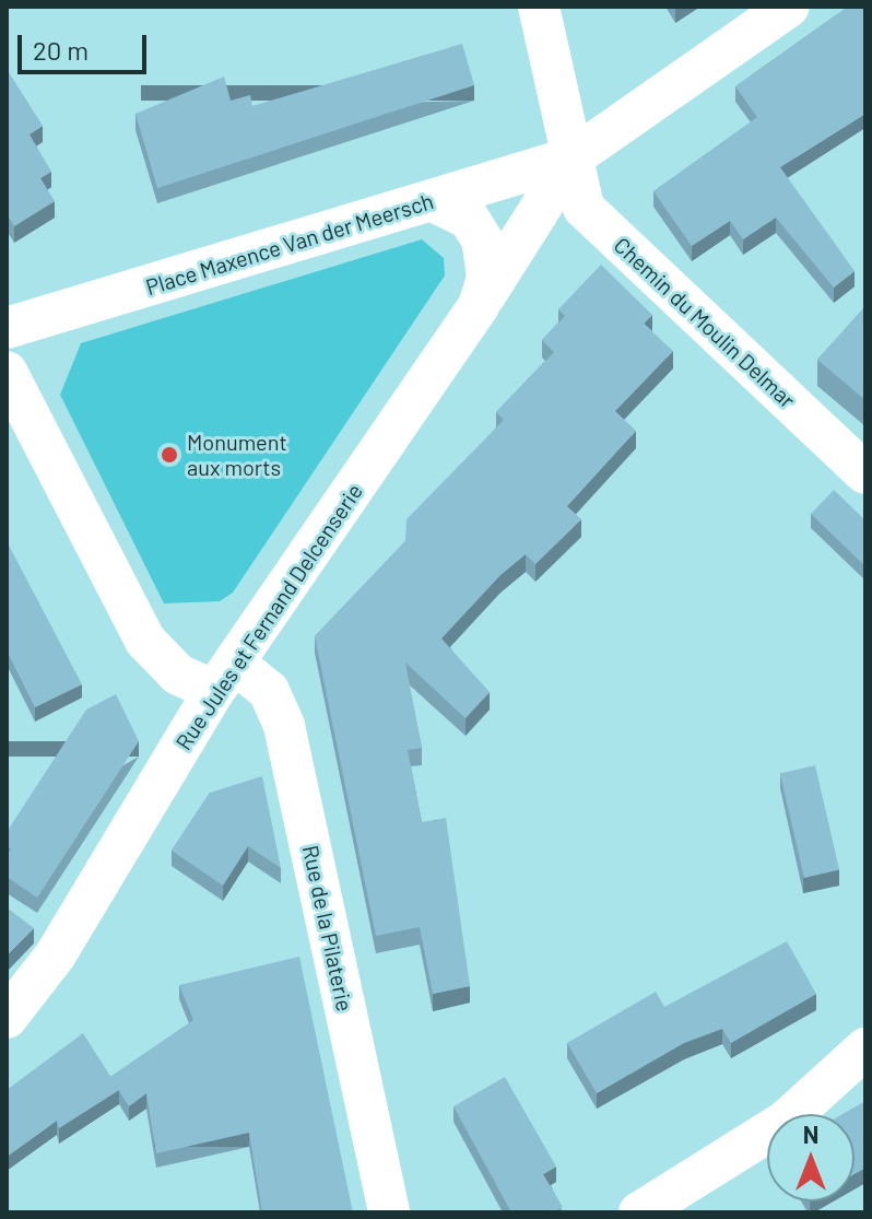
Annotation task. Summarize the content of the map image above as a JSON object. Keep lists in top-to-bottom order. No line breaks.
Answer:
{"streets":{"street":["Place Maxence Van der Meersch","Chemin du Moulin Delmar","Rue Jules et Fernand Delcenserie","Rue de la Pilaterie"]},"crossings":[["Place Maxence Van der Meersch","Chemin du Moulin Delmar"],["Place Maxence Van der Meersch","Rue Jules et Fernand Delcenserie"],["Chemin du Moulin Delmar","Rue Jules et Fernand Delcenserie"],["Rue Jules et Fernand Delcenserie","Rue de la Pilaterie"]],"places":["Monument aux morts"],"scale_bar":"20 m","north":"top"}
